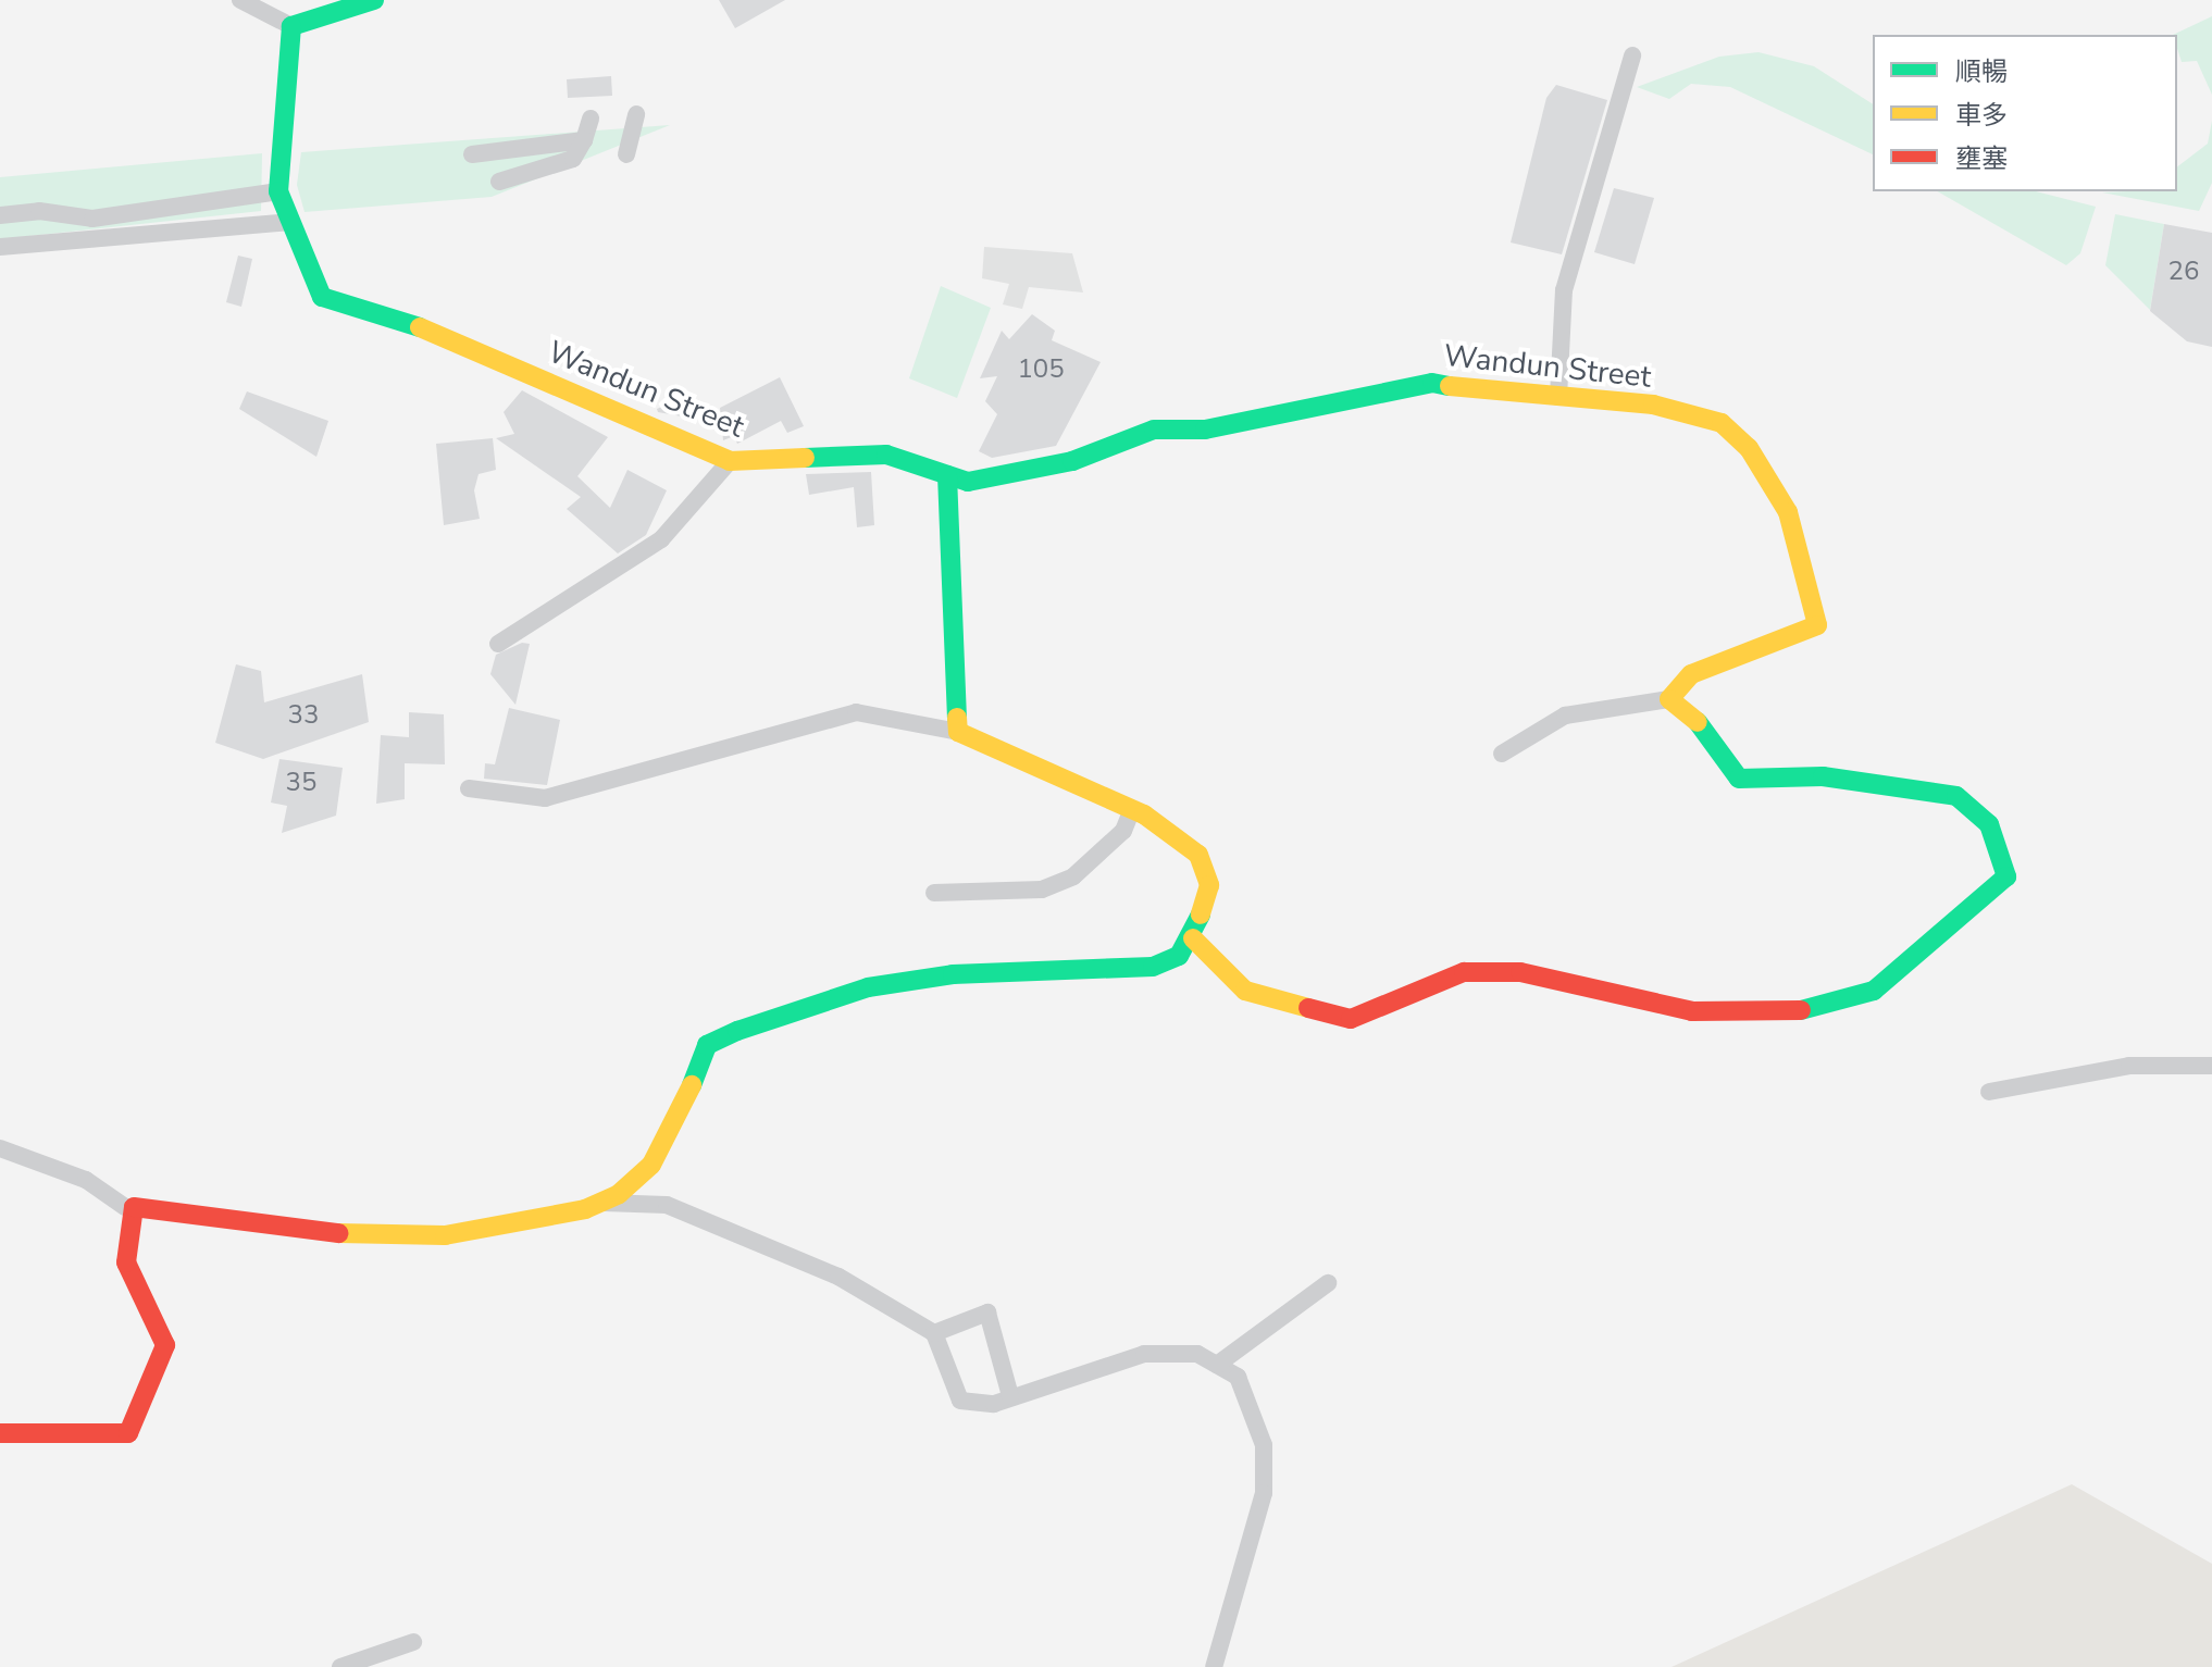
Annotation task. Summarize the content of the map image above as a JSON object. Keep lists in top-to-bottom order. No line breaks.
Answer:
{"streets":{"street":["Wandun Street"]},"house_numbers":["26","105","33","35"],"legend":["順暢","車多","壅塞"]}
